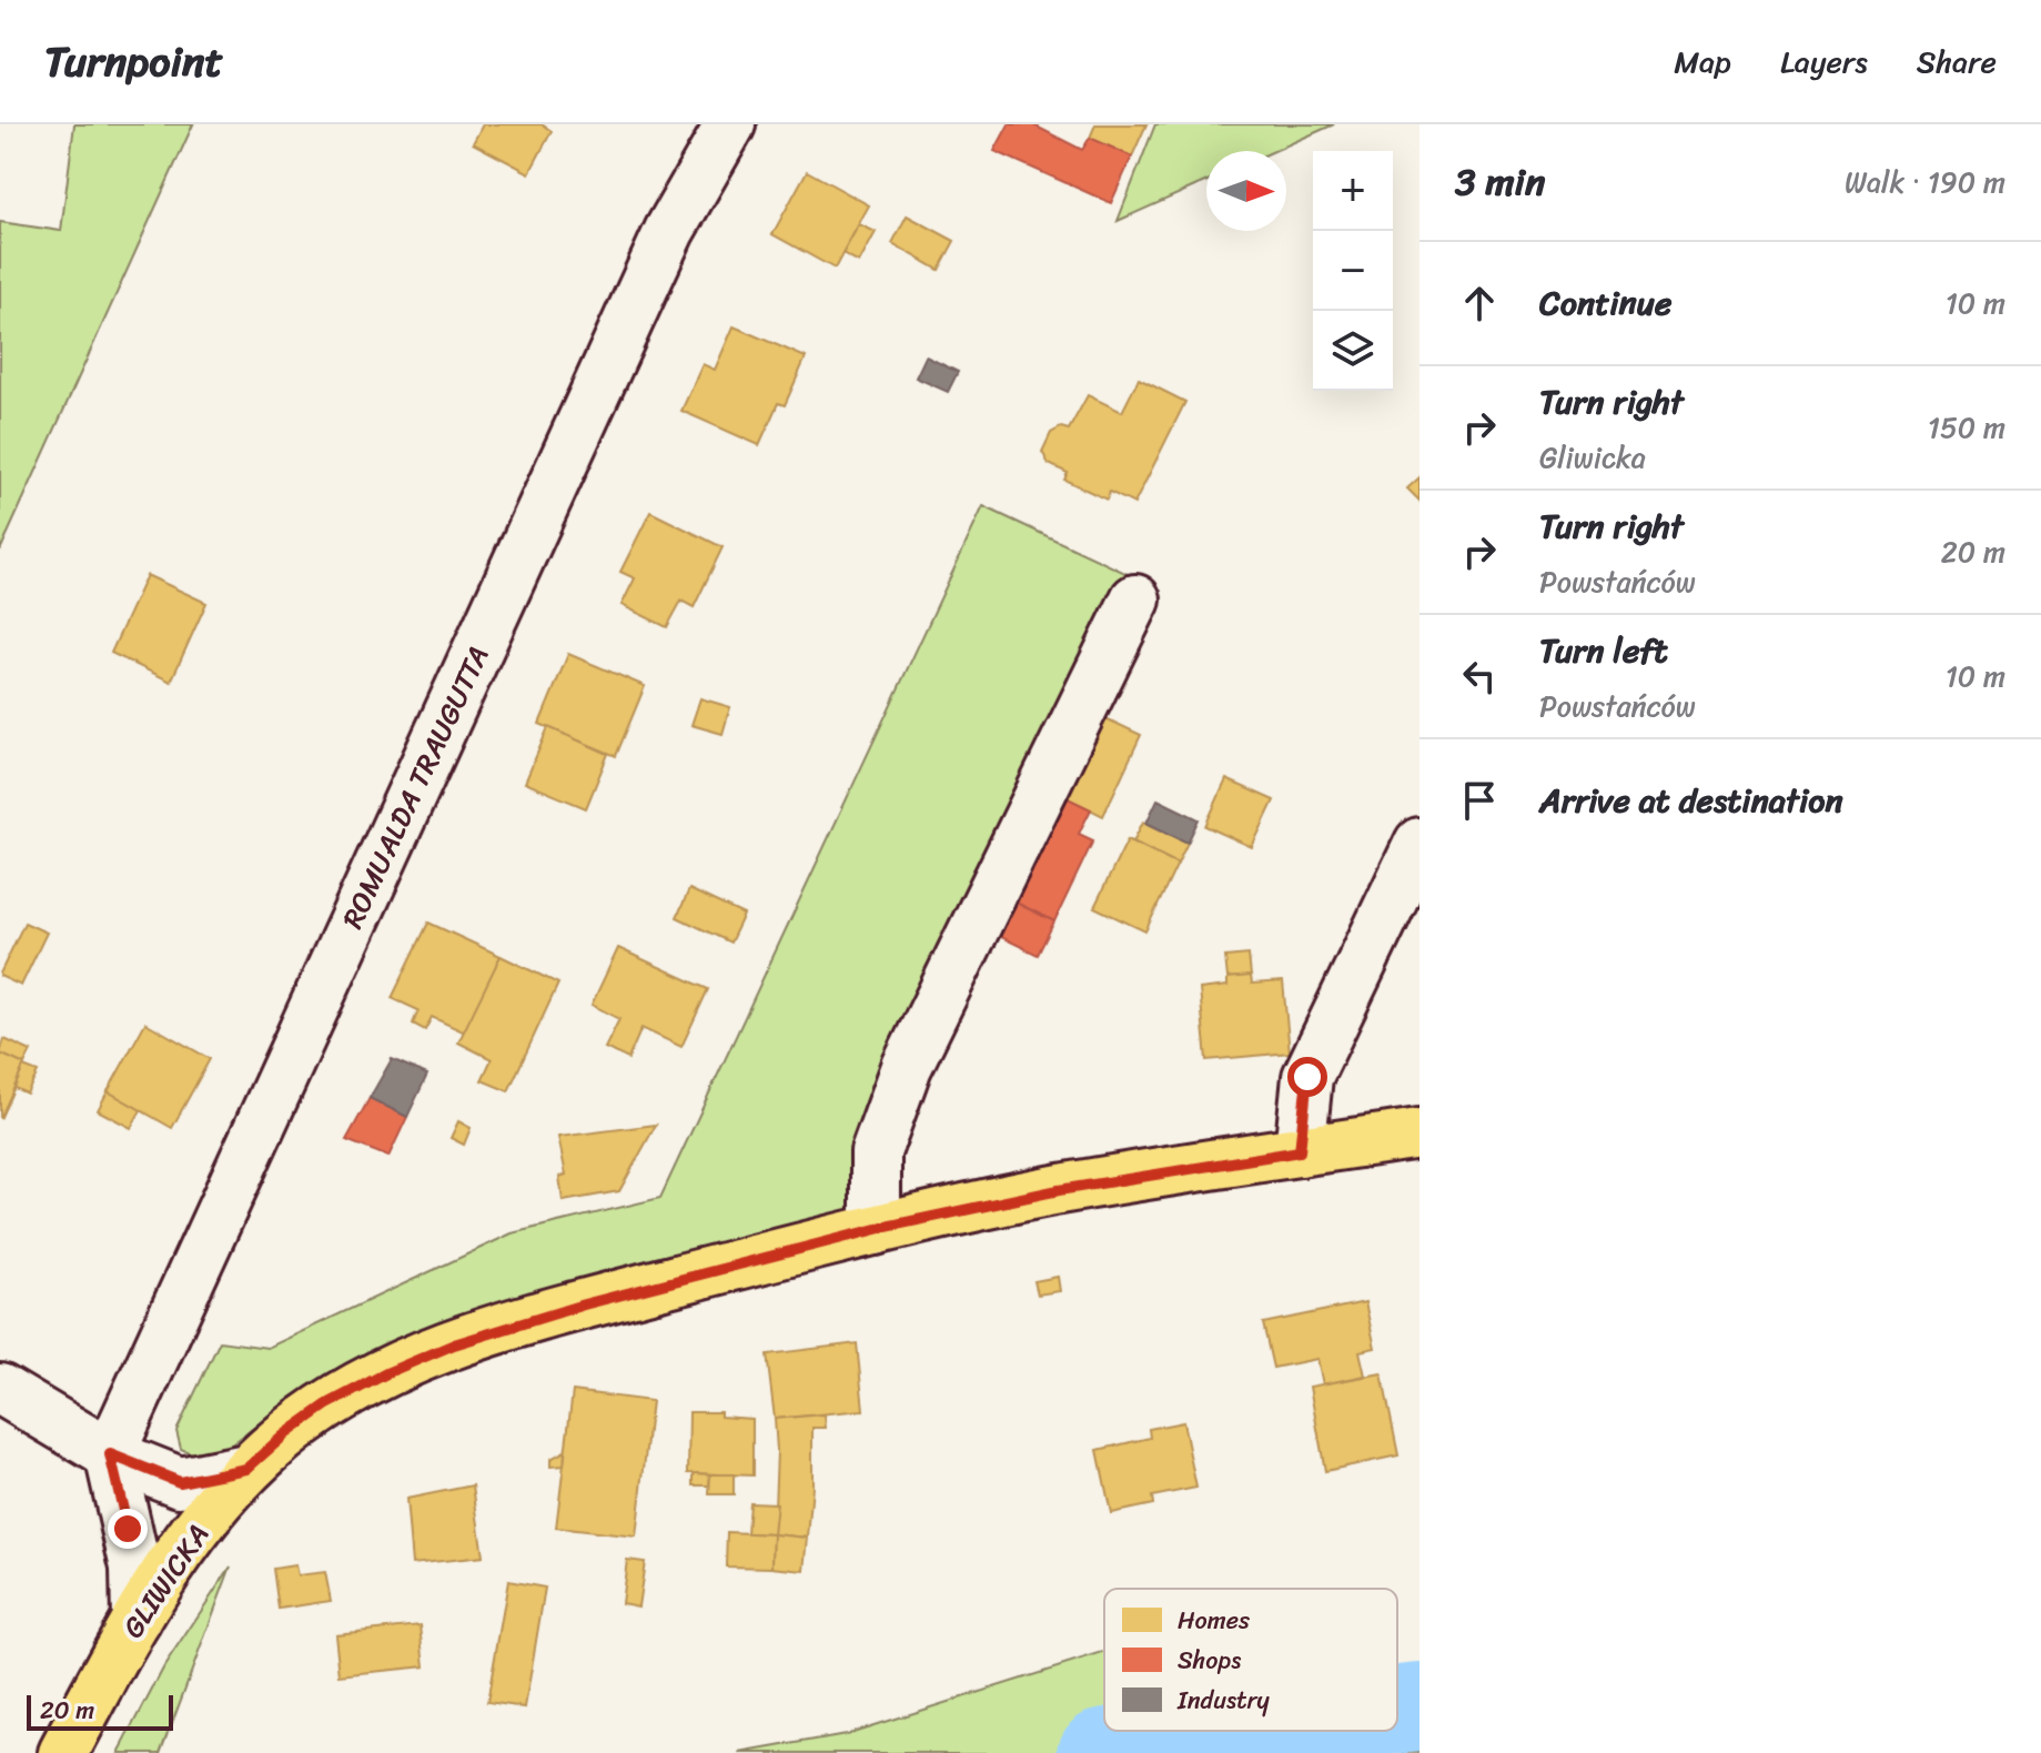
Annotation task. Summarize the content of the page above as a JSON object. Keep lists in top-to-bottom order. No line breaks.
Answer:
{"streets":{"main road":["GLIWICKA"],"street":["ROMUALDA TRAUGUTTA"]},"legend":["Homes","Shops","Industry"],"scale_bar":"20 m","north":"right","page":{"header":"Turnpoint","nav":["Map","Layers","Share"],"heading":["3 min","Walk · 190 m"],"map_buttons":["+","−"],"list":[["Continue","10 m"],["Turn right","Gliwicka","150 m"],["Turn right","Powstańców","20 m"],["Turn left","Powstańców","10 m"],"Arrive at destination"],"scale":"20 m"}}
